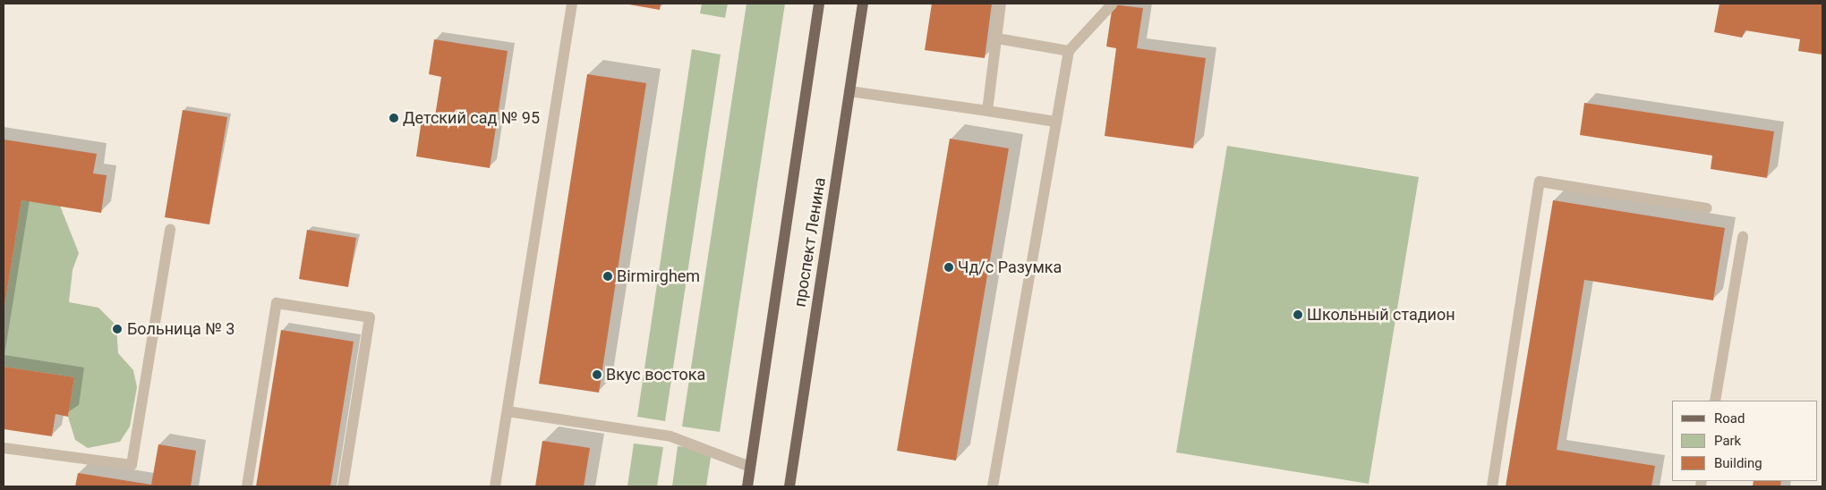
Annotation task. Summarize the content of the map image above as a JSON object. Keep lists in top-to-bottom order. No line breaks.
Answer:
{"streets":{"main road":["проспект Ленина"]},"places":["Детский сад № 95","Чд/с Разумка","Birmirghem","Школьный стадион","Больница № 3","Вкус востока"],"legend":["Road","Park","Building"]}
